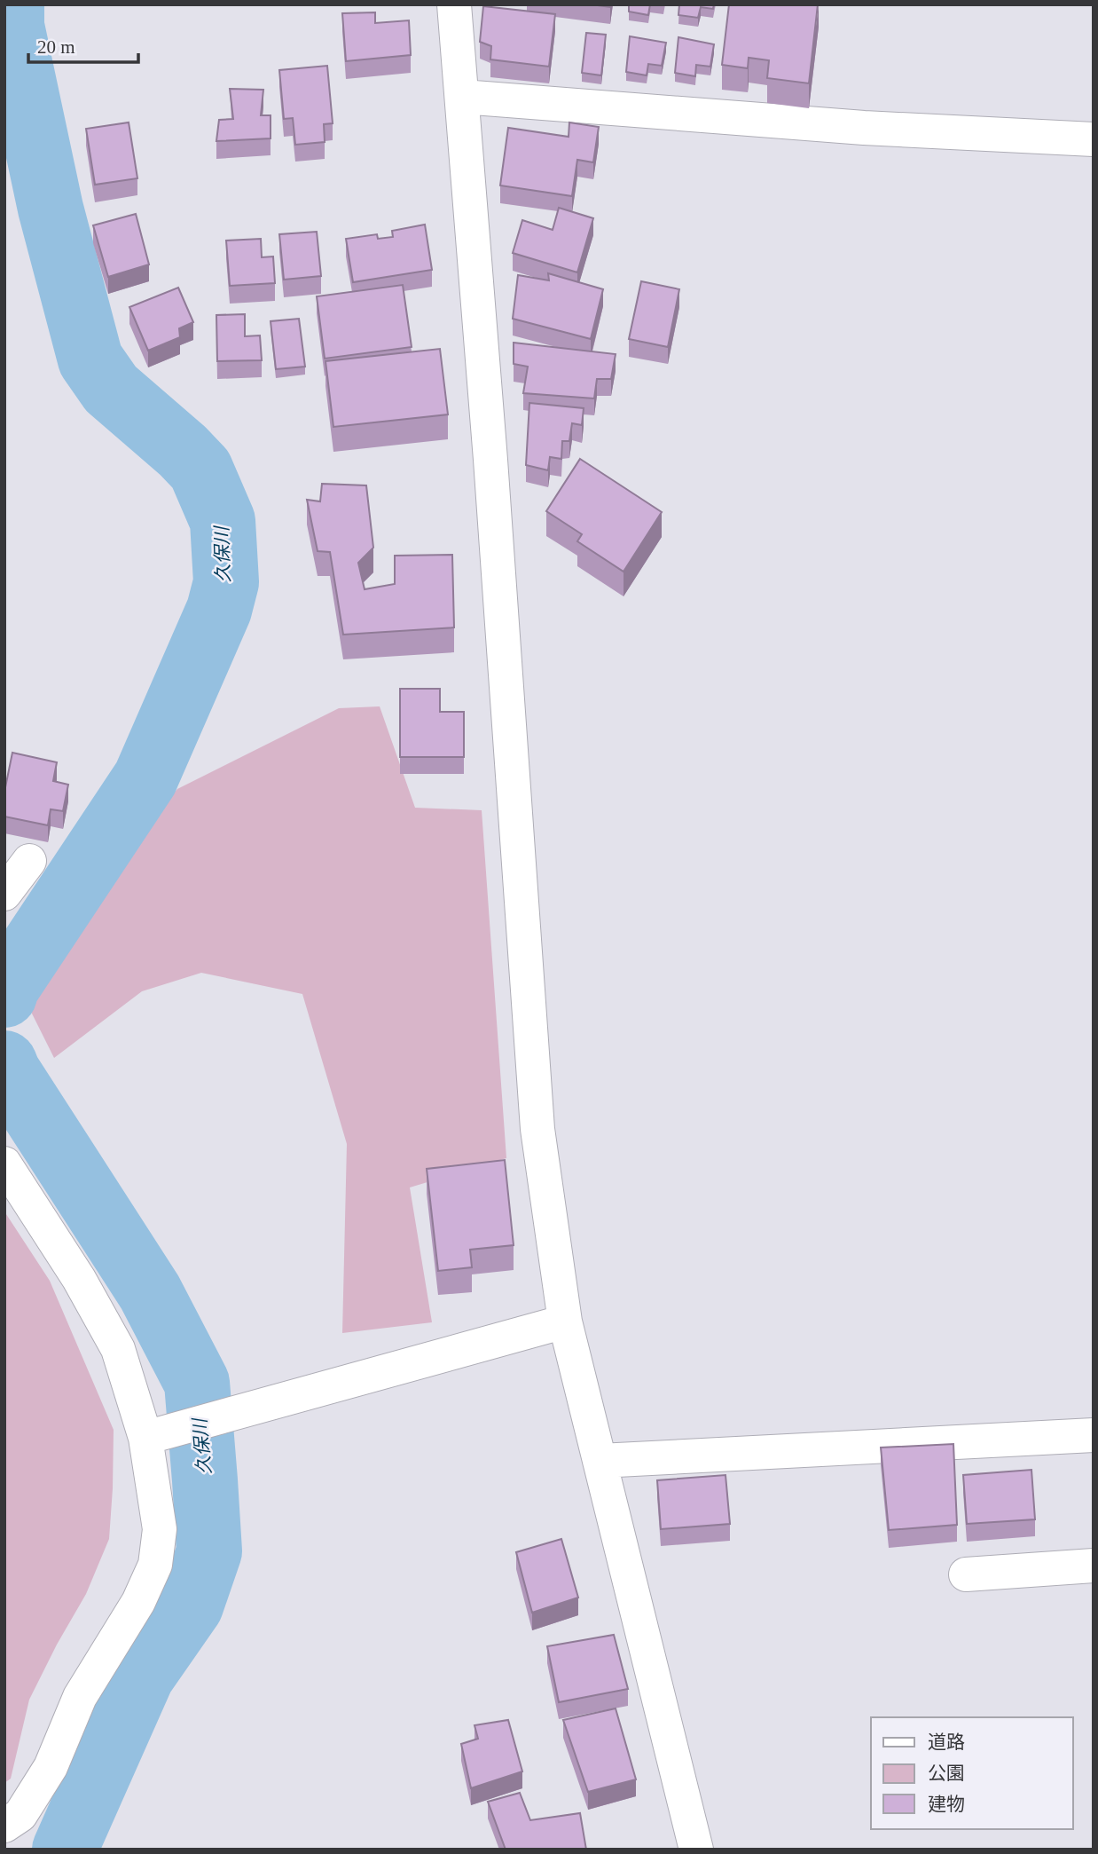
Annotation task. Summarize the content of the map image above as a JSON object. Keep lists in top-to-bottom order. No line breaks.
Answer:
{"water":["久保川"],"legend":["道路","公園","建物"],"scale_bar":"20 m"}
